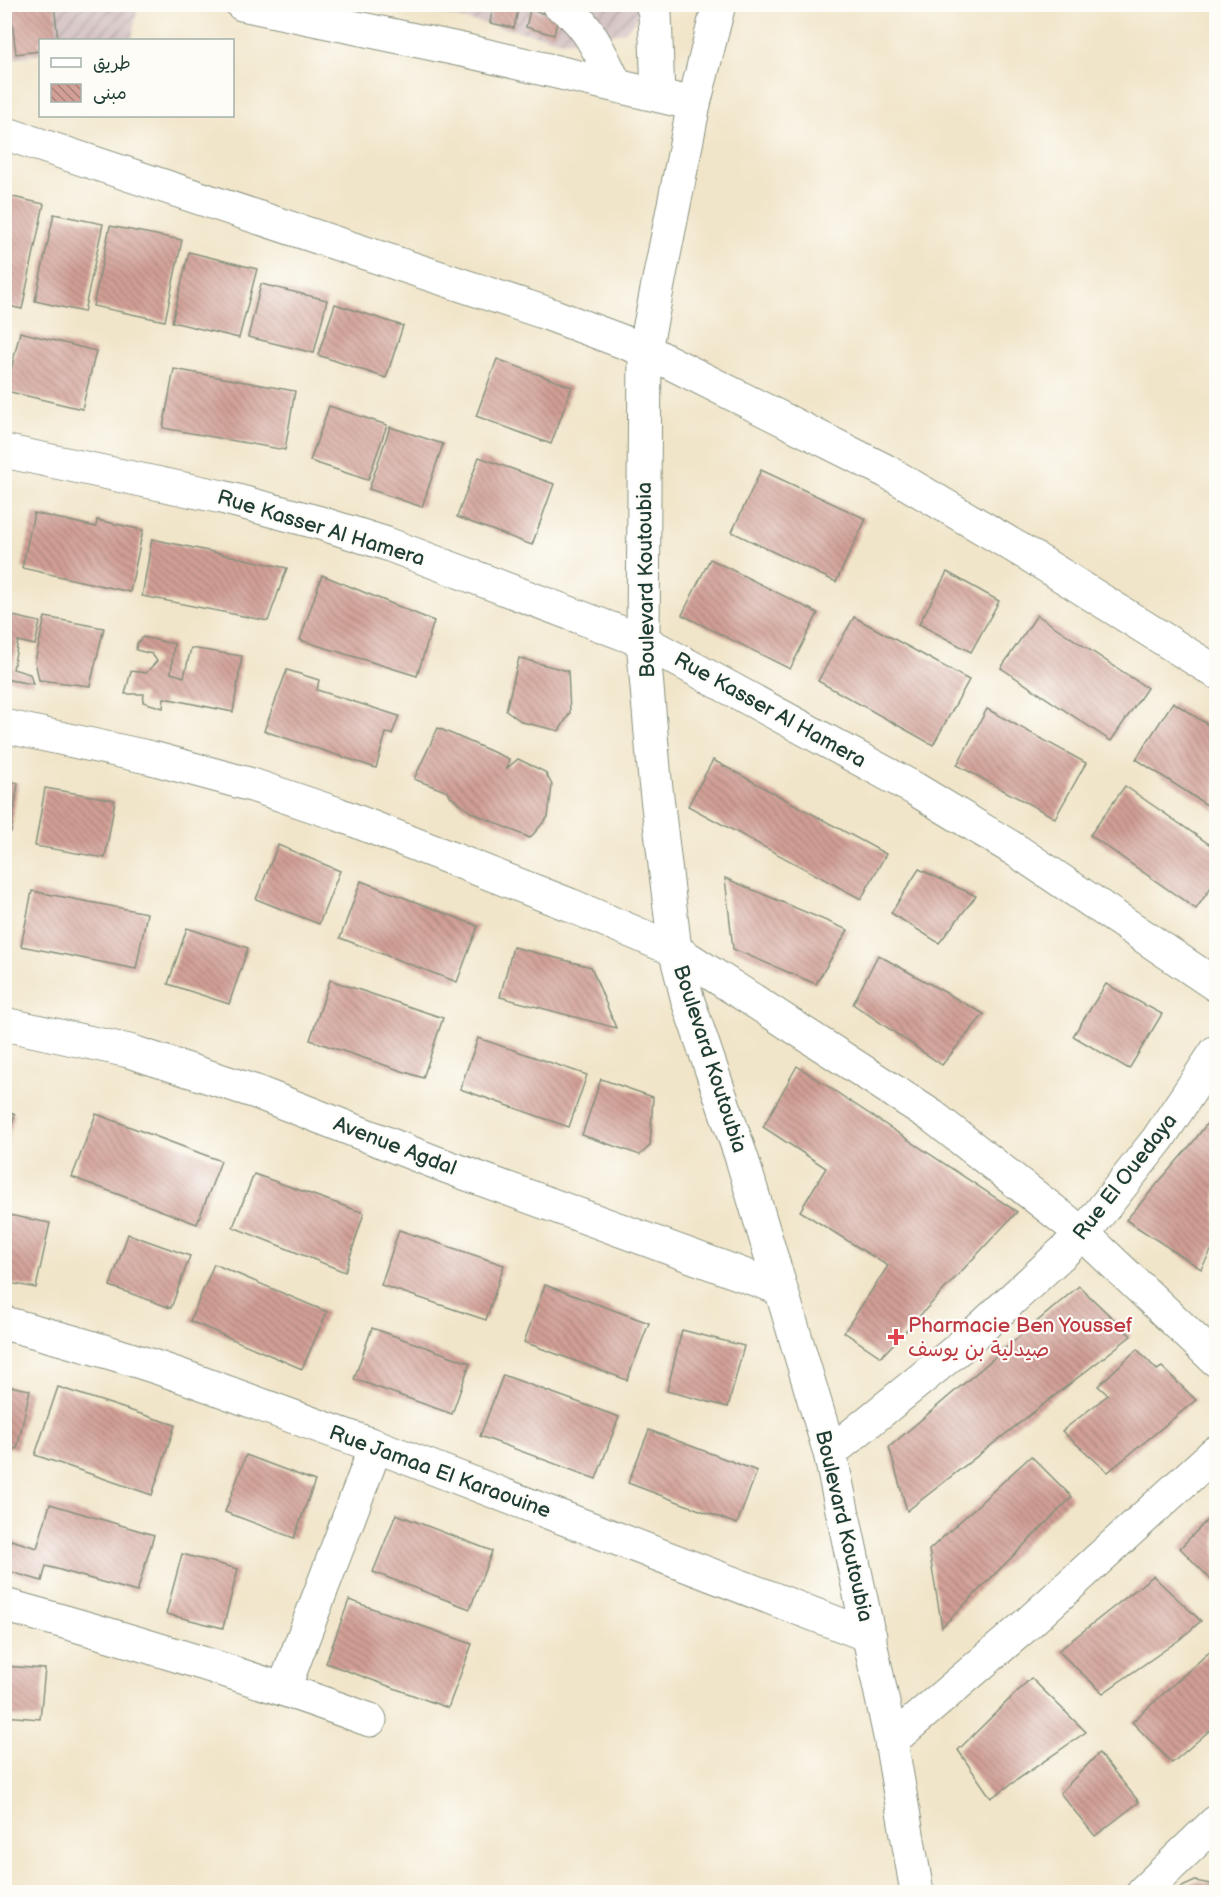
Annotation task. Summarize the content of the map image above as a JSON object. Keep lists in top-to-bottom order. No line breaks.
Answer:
{"streets":{"street":["Rue Kasser Al Hamera","Boulevard Koutoubia","Avenue Agdal","Rue El Ouedaya","Rue Jamaa El Karaouine"]},"crossings":[["Rue Kasser Al Hamera","Boulevard Koutoubia"],["Boulevard Koutoubia","Avenue Agdal"],["Boulevard Koutoubia","Rue El Ouedaya"],["Boulevard Koutoubia","Rue Jamaa El Karaouine"]],"places":{"health":["Pharmacie Ben Youssef صيدلية بن يوسف"]},"legend":["طريق","مبنى"]}
